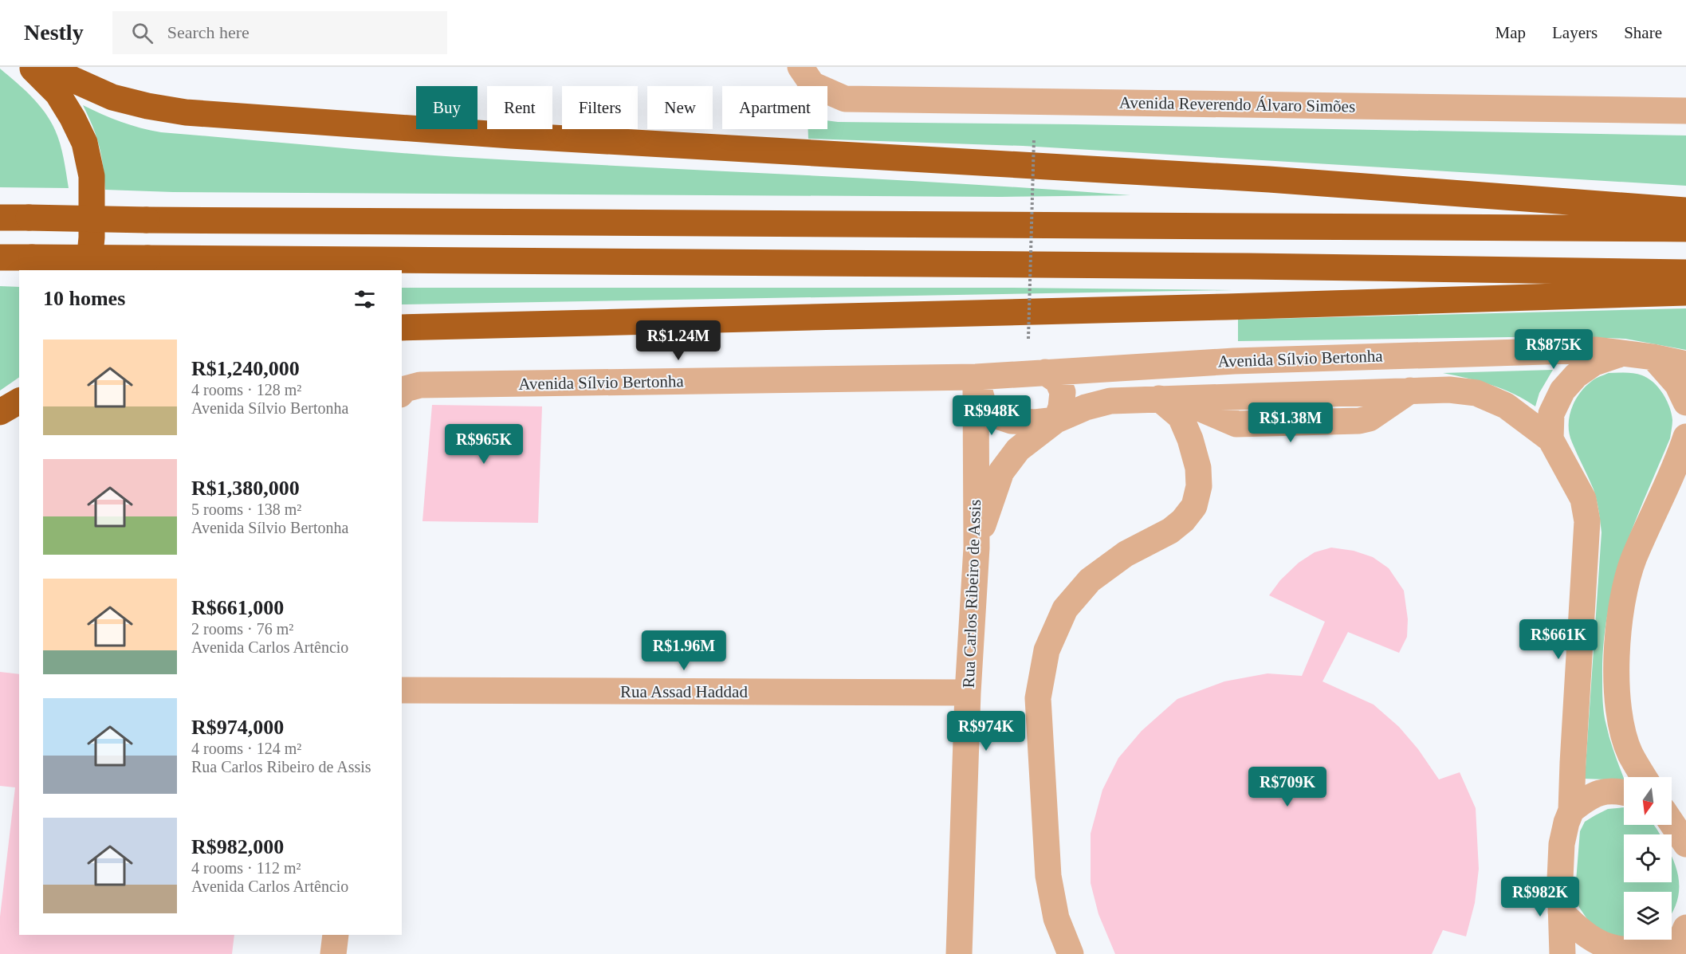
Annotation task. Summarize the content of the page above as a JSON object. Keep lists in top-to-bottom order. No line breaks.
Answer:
{"streets":{"street":["Avenida Reverendo Álvaro Simões","Avenida Sílvio Bertonha","Rua Carlos Ribeiro de Assis","Rua Assad Haddad"]},"crossings":[["Avenida Sílvio Bertonha","Rua Carlos Ribeiro de Assis"],["Rua Carlos Ribeiro de Assis","Rua Assad Haddad"]],"north":"bottom","page":{"header":"Nestly","search":"Search here","nav":["Map","Layers","Share"],"chip":["Buy","Rent","Filters","New","Apartment"],"heading":"10 homes","price":["R$1.24M","R$875K","R$948K","R$1.38M","R$965K","R$661K","R$1.96M","R$974K","R$709K","R$982K"],"list":[{"name":"R$1,240,000","note":"4 rooms · 128 m² · Avenida Sílvio Bertonha"},{"name":"R$1,380,000","note":"5 rooms · 138 m² · Avenida Sílvio Bertonha"},{"name":"R$661,000","note":"2 rooms · 76 m² · Avenida Carlos Artêncio"},{"name":"R$974,000","note":"4 rooms · 124 m² · Rua Carlos Ribeiro de Assis"},{"name":"R$982,000","note":"4 rooms · 112 m² · Avenida Carlos Artêncio"}]}}
